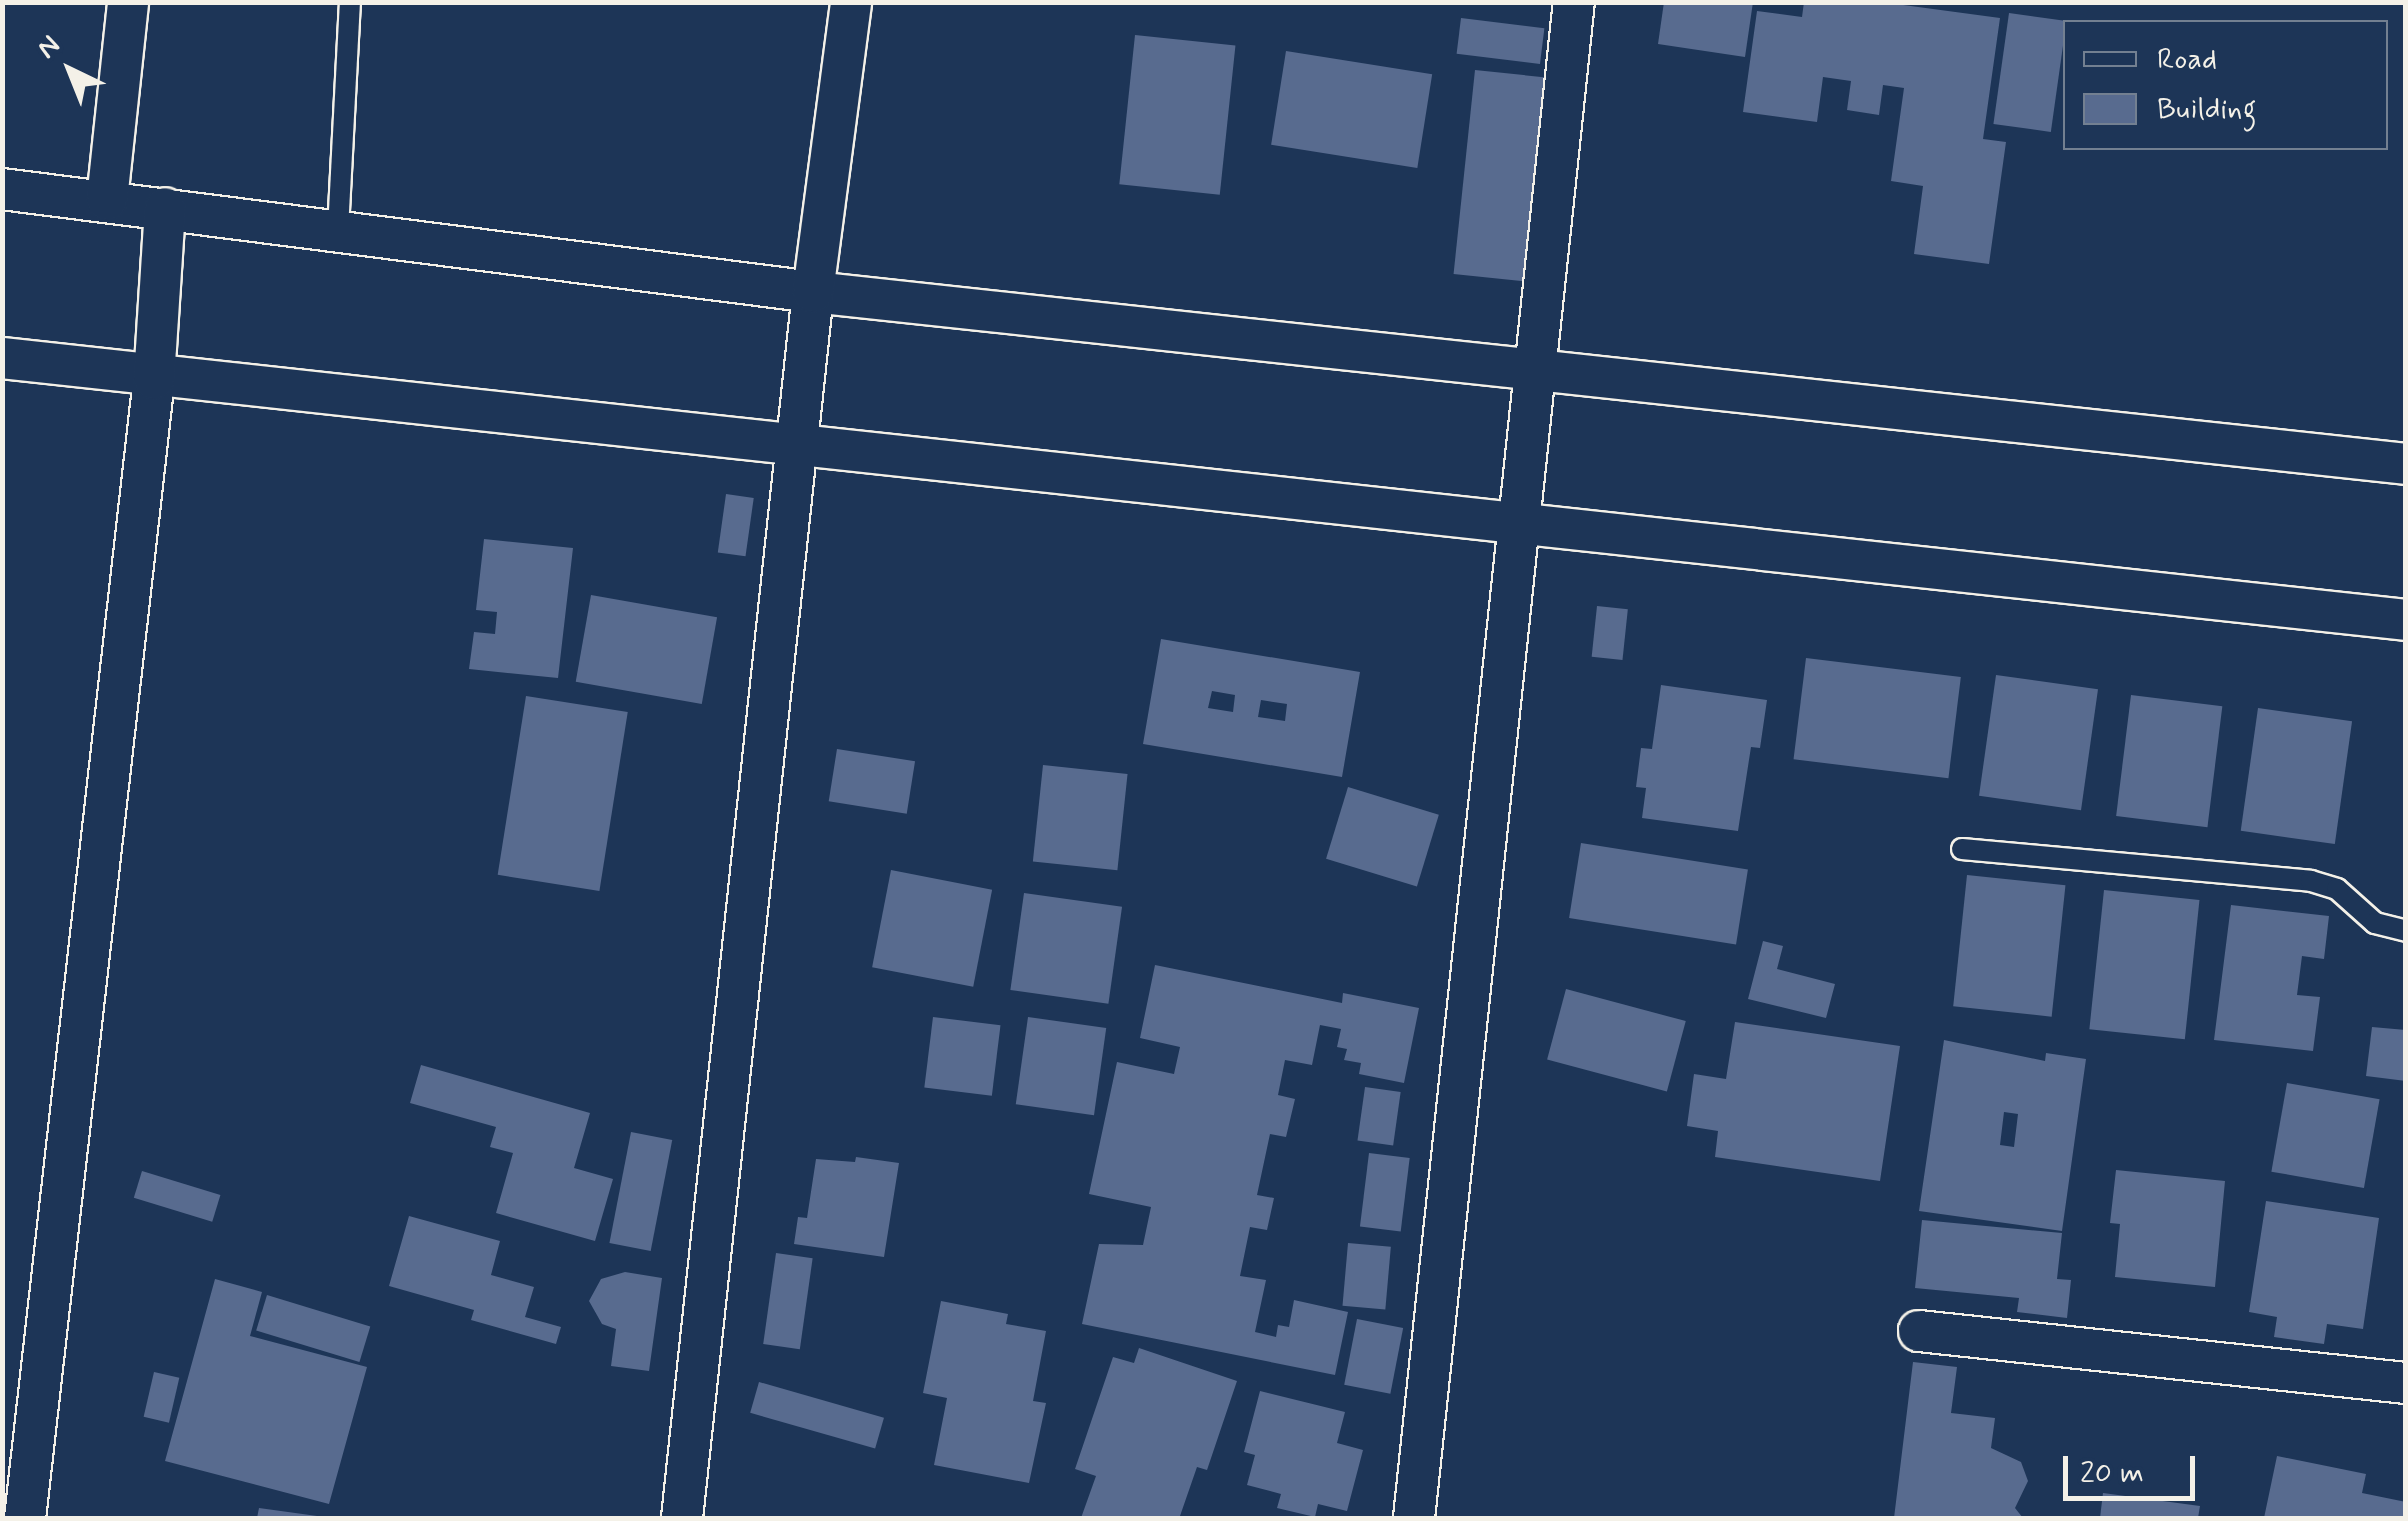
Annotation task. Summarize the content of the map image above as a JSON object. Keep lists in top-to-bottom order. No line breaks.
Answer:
{"legend":["Road","Building"],"scale_bar":"20 m","north":"top left"}
